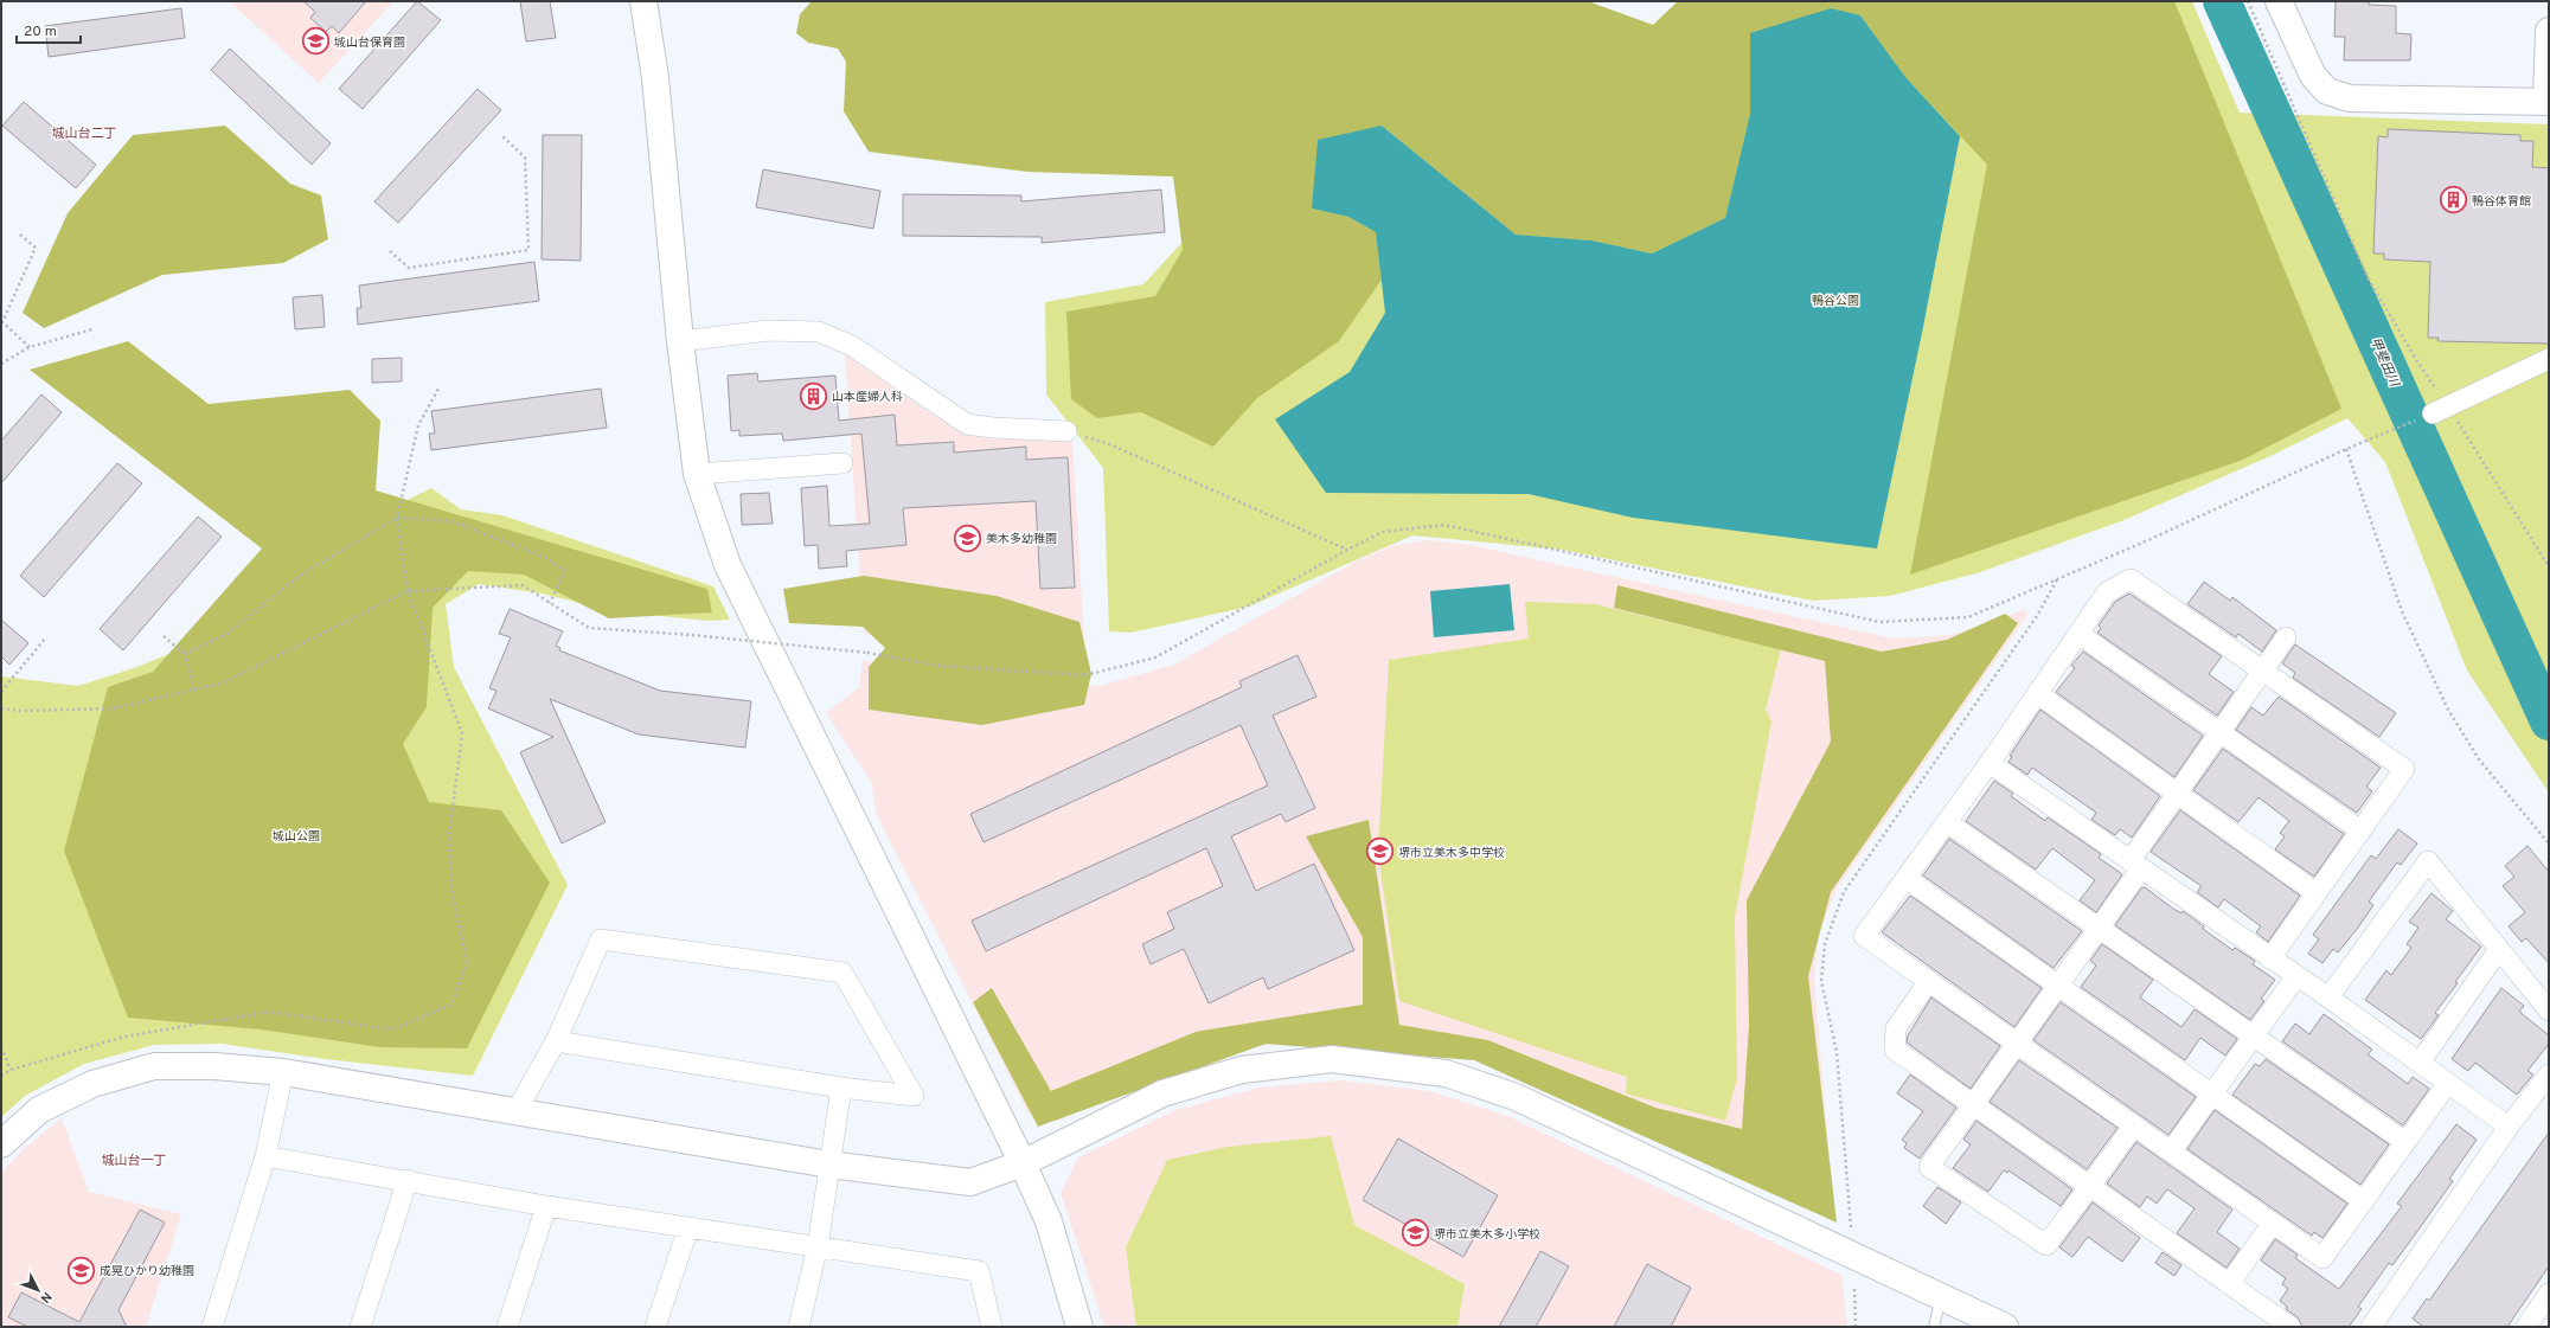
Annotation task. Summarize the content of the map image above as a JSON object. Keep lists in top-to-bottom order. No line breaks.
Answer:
{"districts":["城山台二丁","城山台一丁"],"water":["甲斐田川"],"parks":["鴨谷公園","城山公園"],"places":{"school or university":["城山台保育園","美木多幼稚園","堺市立美木多中学校","堺市立美木多小学校","成晃ひかり幼稚園"],"building":["鴨谷体育館","山本産婦人科"]},"scale_bar":"20 m","north":"bottom right"}
